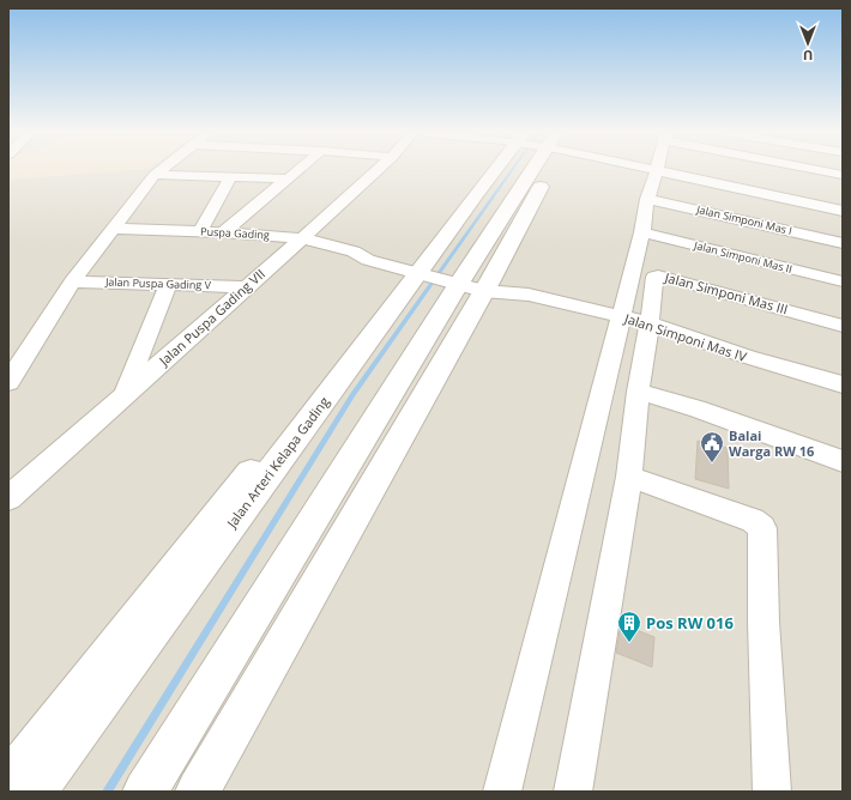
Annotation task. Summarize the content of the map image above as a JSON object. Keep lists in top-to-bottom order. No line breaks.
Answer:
{"streets":{"street":["Jalan Simponi Mas I","Puspa Gading","Jalan Simponi Mas II","Jalan Puspa Gading V","Jalan Simponi Mas III","Jalan Puspa Gading VII","Jalan Simponi Mas IV","Jalan Arteri Kelapa Gading"]},"crossings":[["Puspa Gading","Jalan Puspa Gading VII"],["Puspa Gading","Jalan Simponi Mas IV"],["Puspa Gading","Jalan Arteri Kelapa Gading"],["Jalan Puspa Gading V","Jalan Puspa Gading VII"],["Jalan Simponi Mas III","Jalan Simponi Mas IV"],["Jalan Simponi Mas IV","Jalan Arteri Kelapa Gading"]],"places":{"public building":["Balai Warga RW 16"],"building":["Pos RW 016"]},"north":"bottom"}
